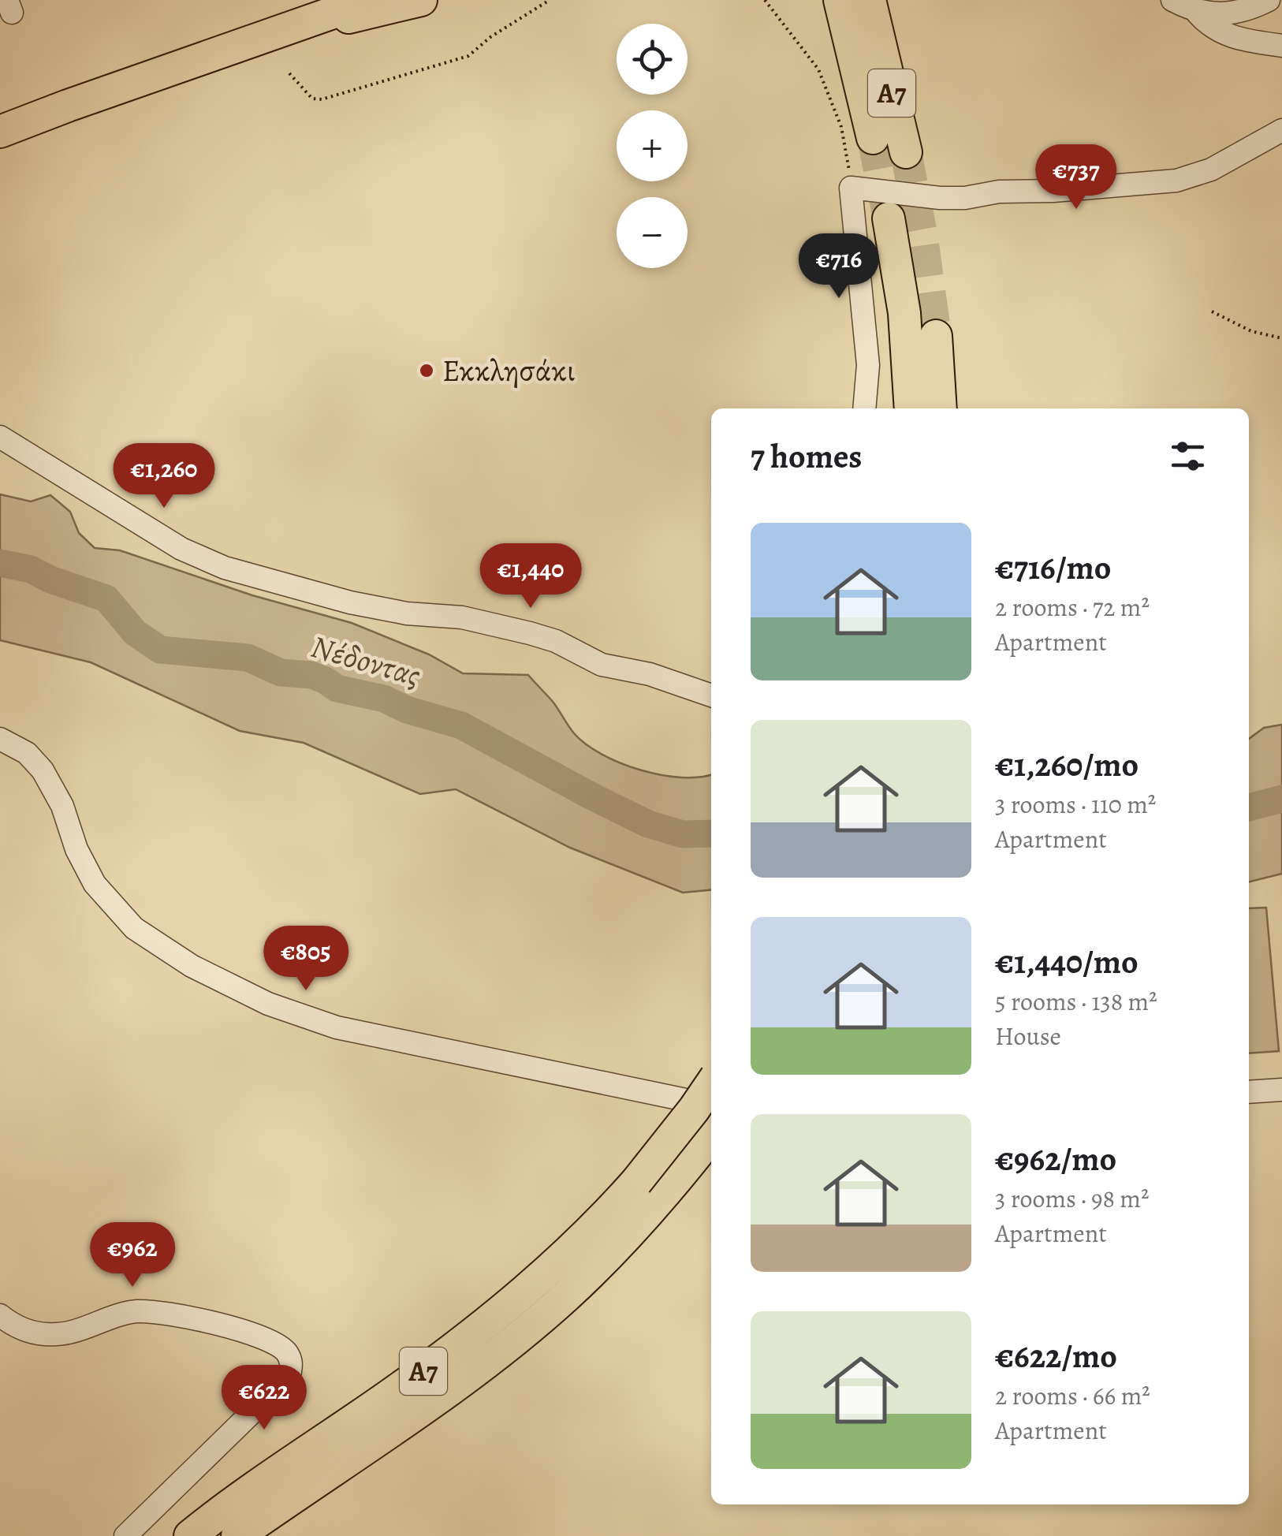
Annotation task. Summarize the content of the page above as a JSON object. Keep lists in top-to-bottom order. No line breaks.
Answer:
{"streets":{"highway":["Α7"]},"water":["Νέδoντας"],"places":["Εκκλησάκι"],"page":{"map_buttons":["+","−"],"price":["€737","€716","€1,260","€1,440","€805","€962","€622"],"heading":"7 homes","list":[{"name":"€716/mo","note":"2 rooms · 72 m² · Apartment"},{"name":"€1,260/mo","note":"3 rooms · 110 m² · Apartment"},{"name":"€1,440/mo","note":"5 rooms · 138 m² · House"},{"name":"€962/mo","note":"3 rooms · 98 m² · Apartment"},{"name":"€622/mo","note":"2 rooms · 66 m² · Apartment"}]}}
